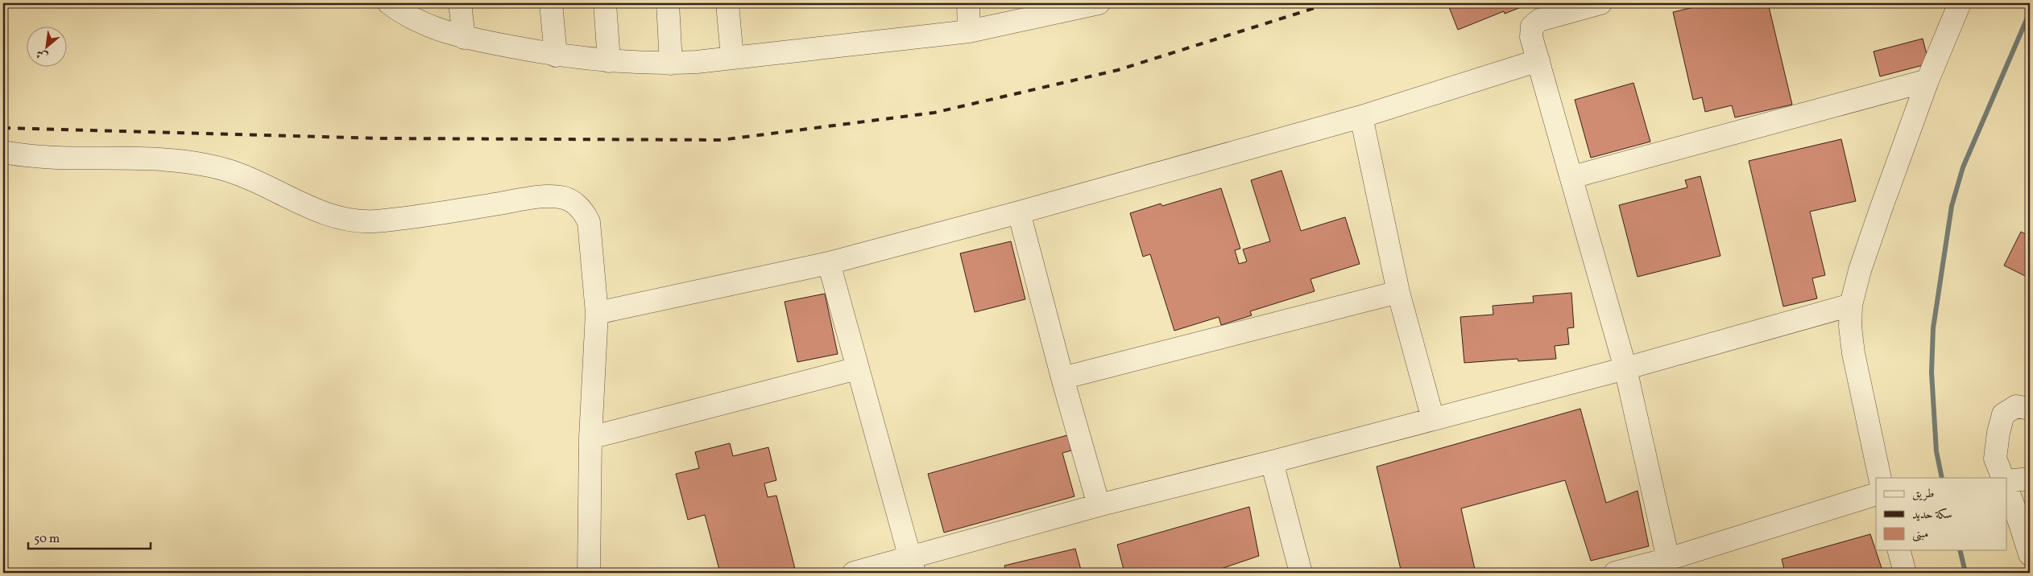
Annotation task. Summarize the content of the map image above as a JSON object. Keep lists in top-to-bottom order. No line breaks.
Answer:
{"legend":["طريق","سكة حديد","مبنى"],"scale_bar":"50 m","north":"bottom left"}
